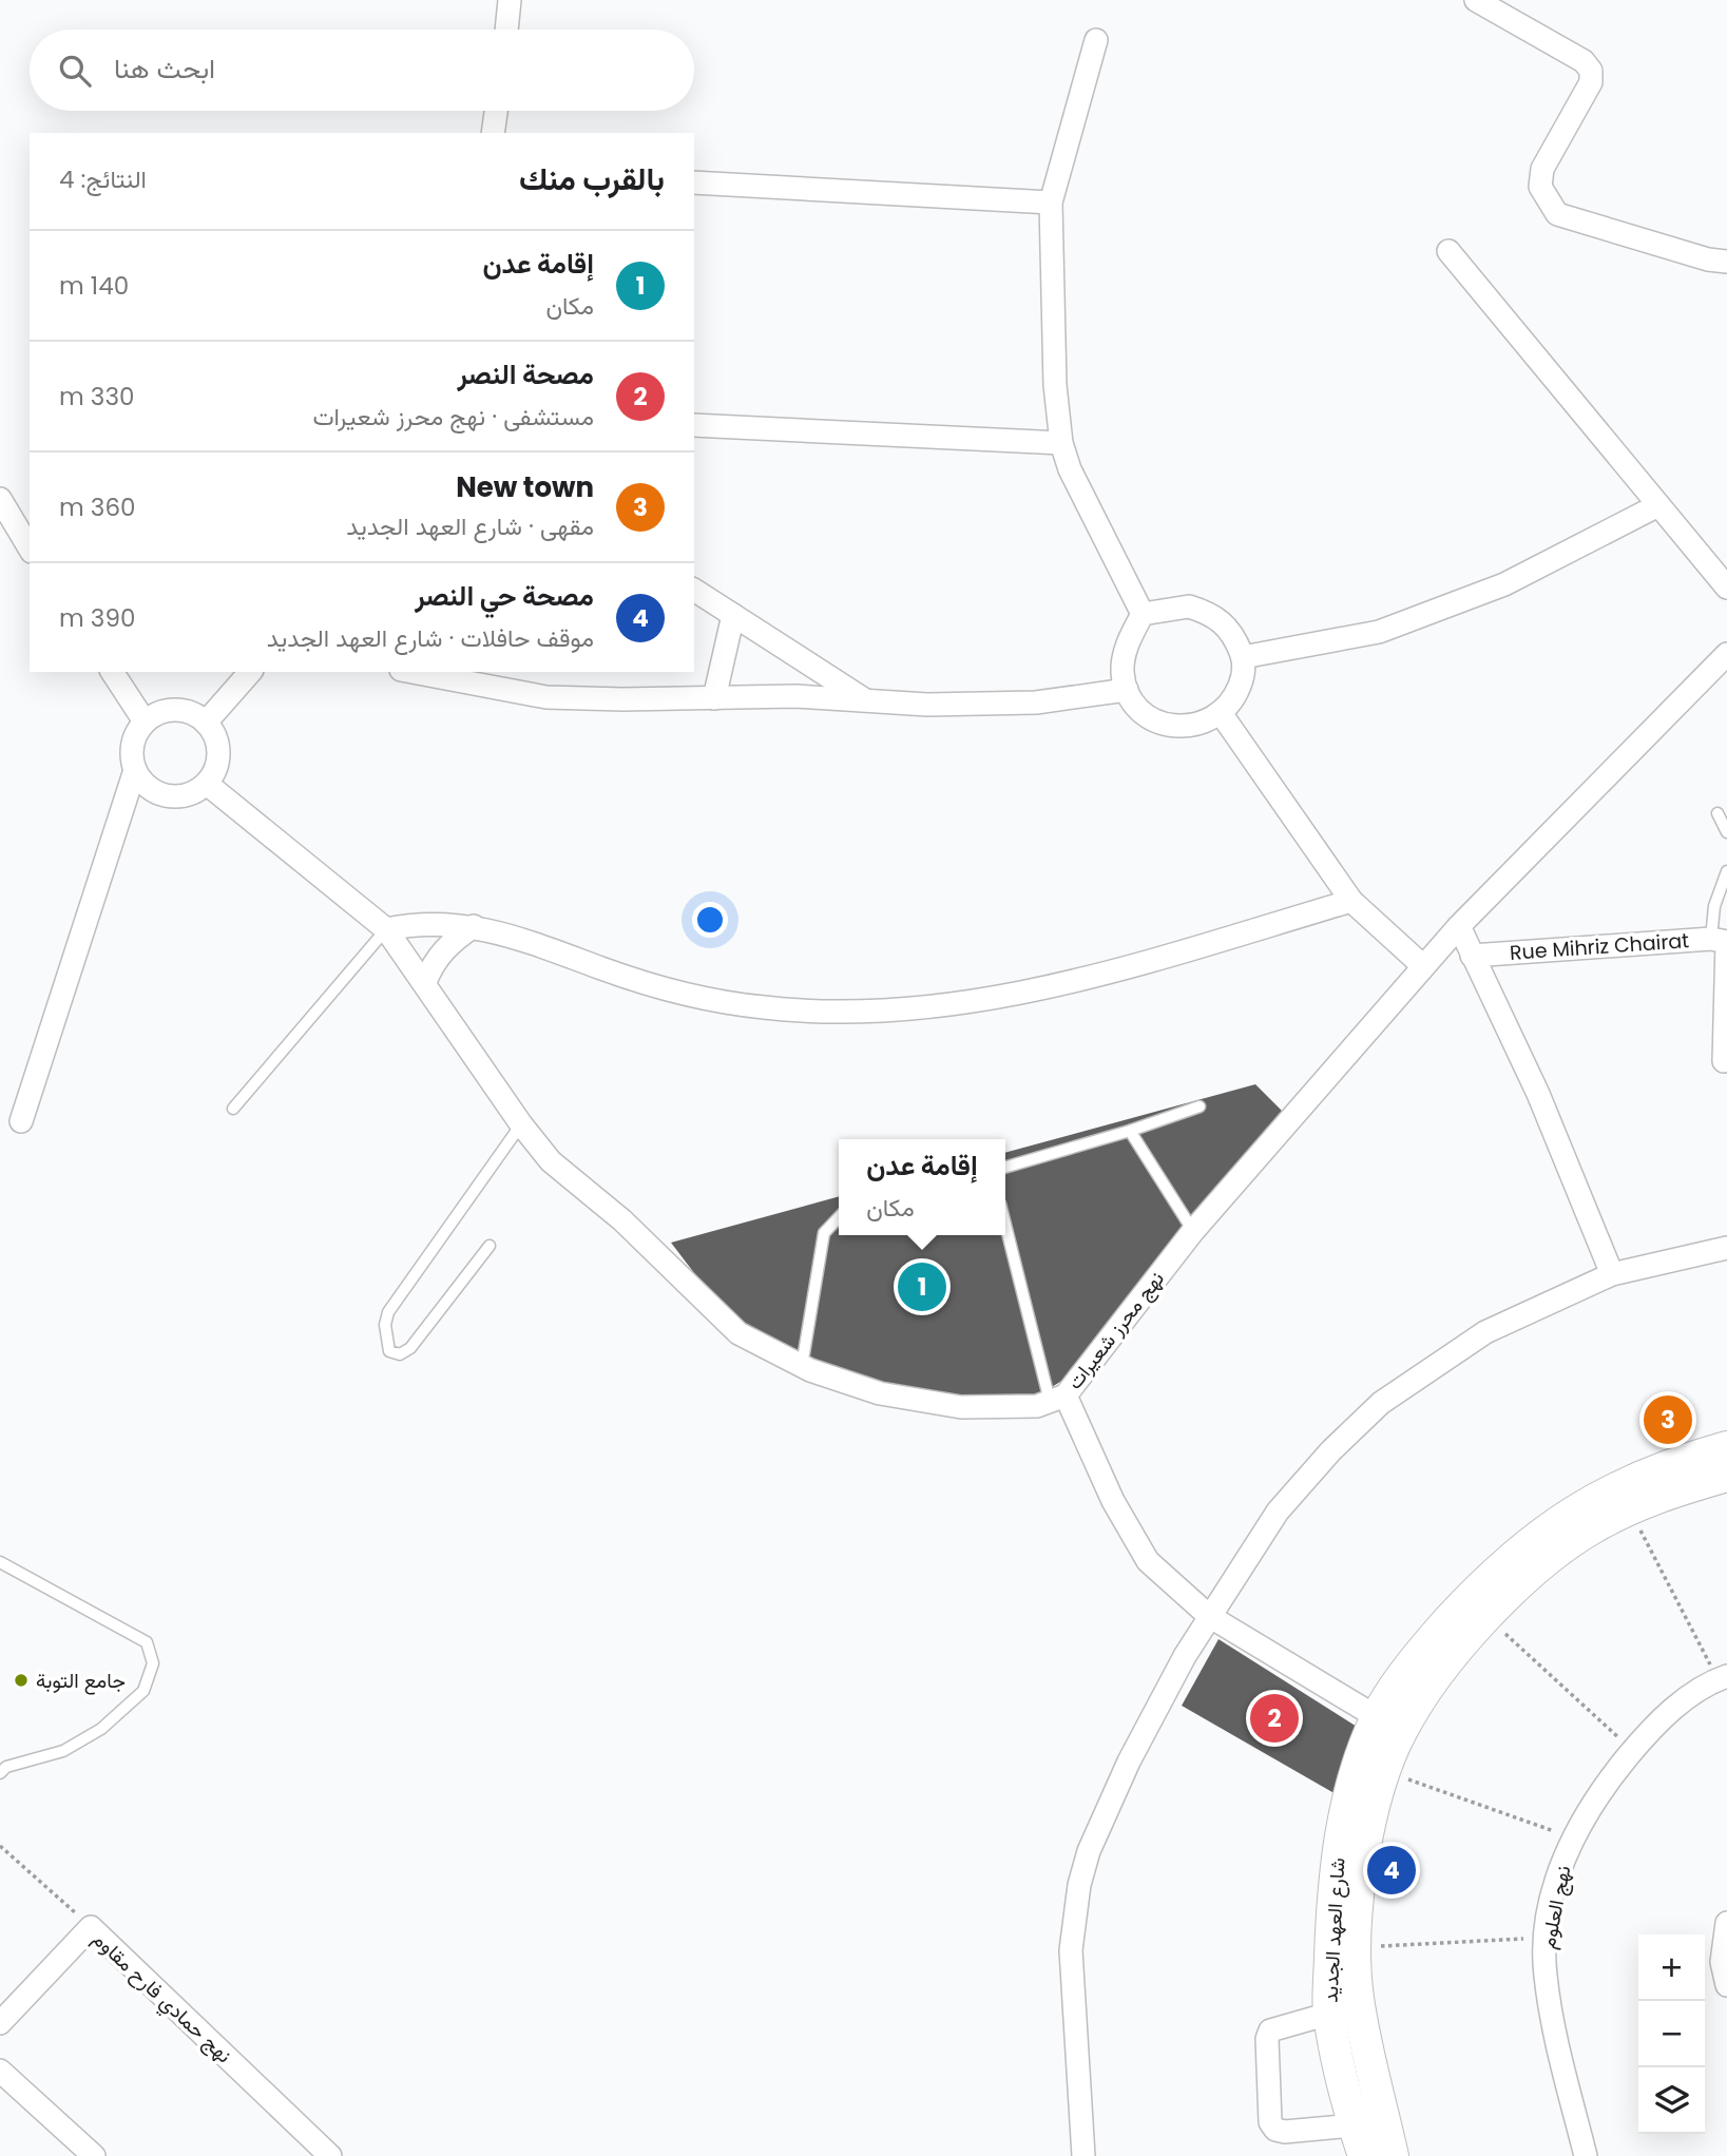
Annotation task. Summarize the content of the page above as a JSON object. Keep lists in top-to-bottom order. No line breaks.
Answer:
{"streets":{"main road":["شارع العهد الجديد"],"street":["Rue Mihriz Chairat","نهج محرز شعيرات","نهج العلوم","نهج حمادي فارح مقاوم"]},"crossings":[["نهج محرز شعيرات","شارع العهد الجديد"]],"places":["جامع التوبة"],"page":{"search":"ابحث هنا","heading":["بالقرب منك","النتائج: 4"],"list":[{"mark":"1","name":"إقامة عدن","note":"مكان","value":"140 m"},{"mark":"2","name":"مصحة النصر","note":"مستشفى · نهج محرز شعيرات","value":"330 m"},{"mark":"3","name":"New town","note":"مقهى · شارع العهد الجديد","value":"360 m"},{"mark":"4","name":"مصحة حي النصر","note":"موقف حافلات · شارع العهد الجديد","value":"390 m"}],"popup":["إقامة عدن","مكان"],"pins":["1","3","2","4"],"map_buttons":["+","−"]}}
